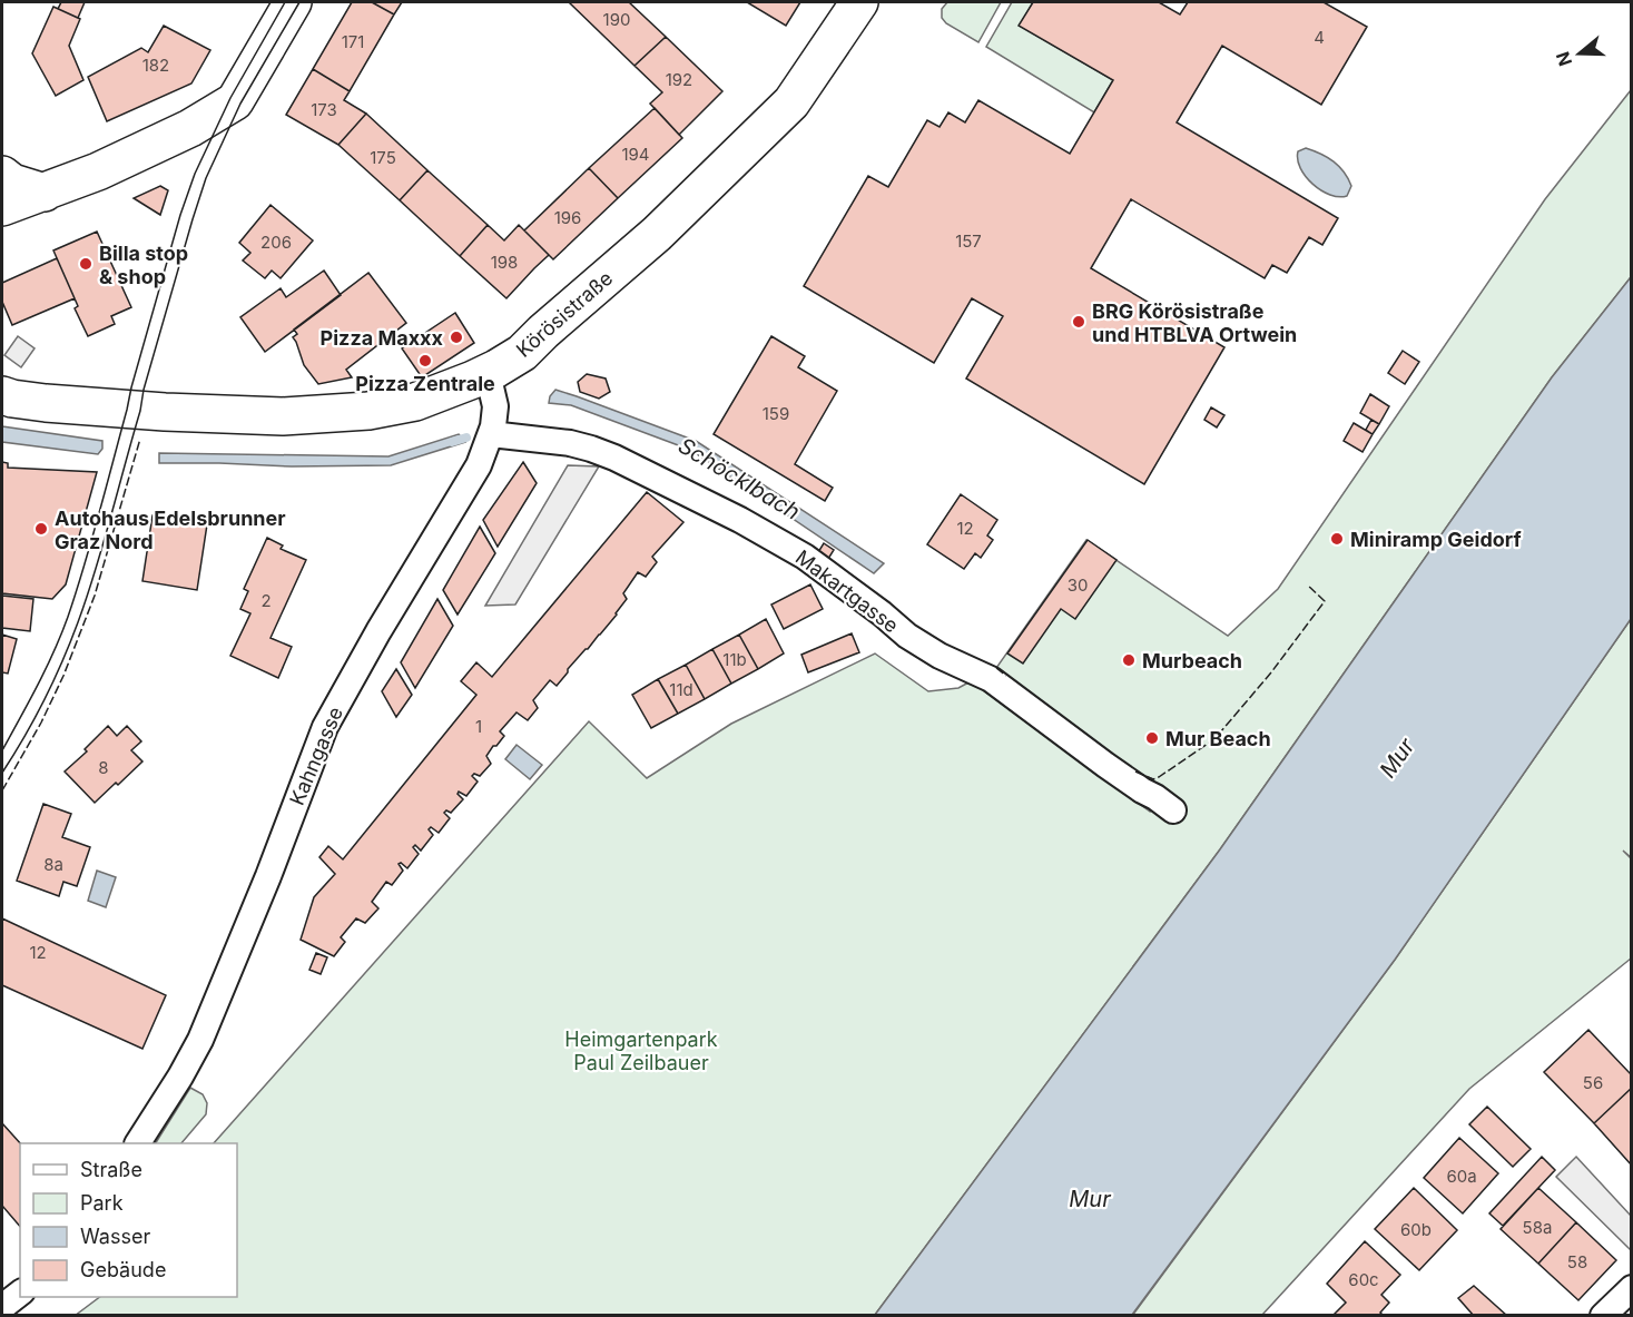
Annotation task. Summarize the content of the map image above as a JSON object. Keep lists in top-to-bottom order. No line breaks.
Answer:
{"streets":{"street":["Körösistraße","Makartgasse","Kahngasse"]},"crossings":[["Körösistraße","Makartgasse"],["Körösistraße","Kahngasse"],["Makartgasse","Kahngasse"]],"water":["Schöcklbach","Mur"],"parks":["Heimgartenpark Paul Zeilbauer"],"places":["Billa stop & shop","BRG Körösistraße und HTBLVA Ortwein","Pizza Maxxx","Pizza Zentrale","Autohaus Edelsbrunner Graz Nord","Miniramp Geidorf","Murbeach","Mur Beach"],"house_numbers":["190","4","171","182","192","173","194","175","196","157","206","198","159","12","30","2","11b","11d","1","8","8a","12","56","60a","58a","60b","58","60c"],"legend":["Straße","Park","Wasser","Gebäude"],"north":"left"}
